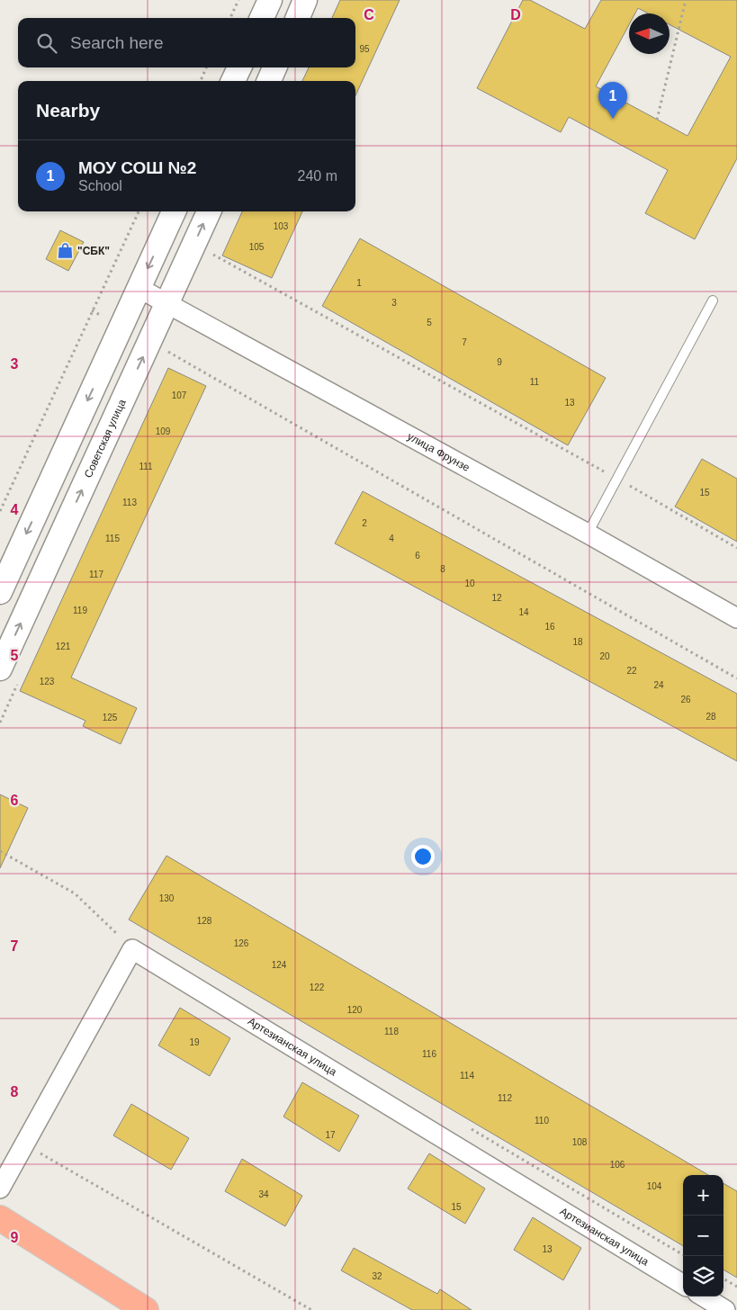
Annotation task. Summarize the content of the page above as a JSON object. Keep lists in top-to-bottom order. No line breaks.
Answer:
{"streets":{"street":["Советская улица","улица Фрунзе","Артезианская улица"]},"crossings":[["Советская улица","улица Фрунзе"]],"places":{"shop":["\"СБК\""]},"house_numbers":["95","103","105","1","3","5","7","9","11","107","13","109","111","15","113","2","115","4","6","8","117","10","12","119","14","16","18","121","20","22","123","24","26","28","125","130","128","126","124","122","120","118","19","116","114","112","110","17","108","106","104","34","15","13","32"],"north":"left","page":{"search":"Search here","heading":"Nearby","pins":"1","list":[{"mark":"1","name":"МОУ СОШ №2","note":"School","value":"240 m"}],"map_buttons":["+","−"]},"grid":{"columns":["C","D"],"rows":["3","4","5","6","7","8","9"]}}
